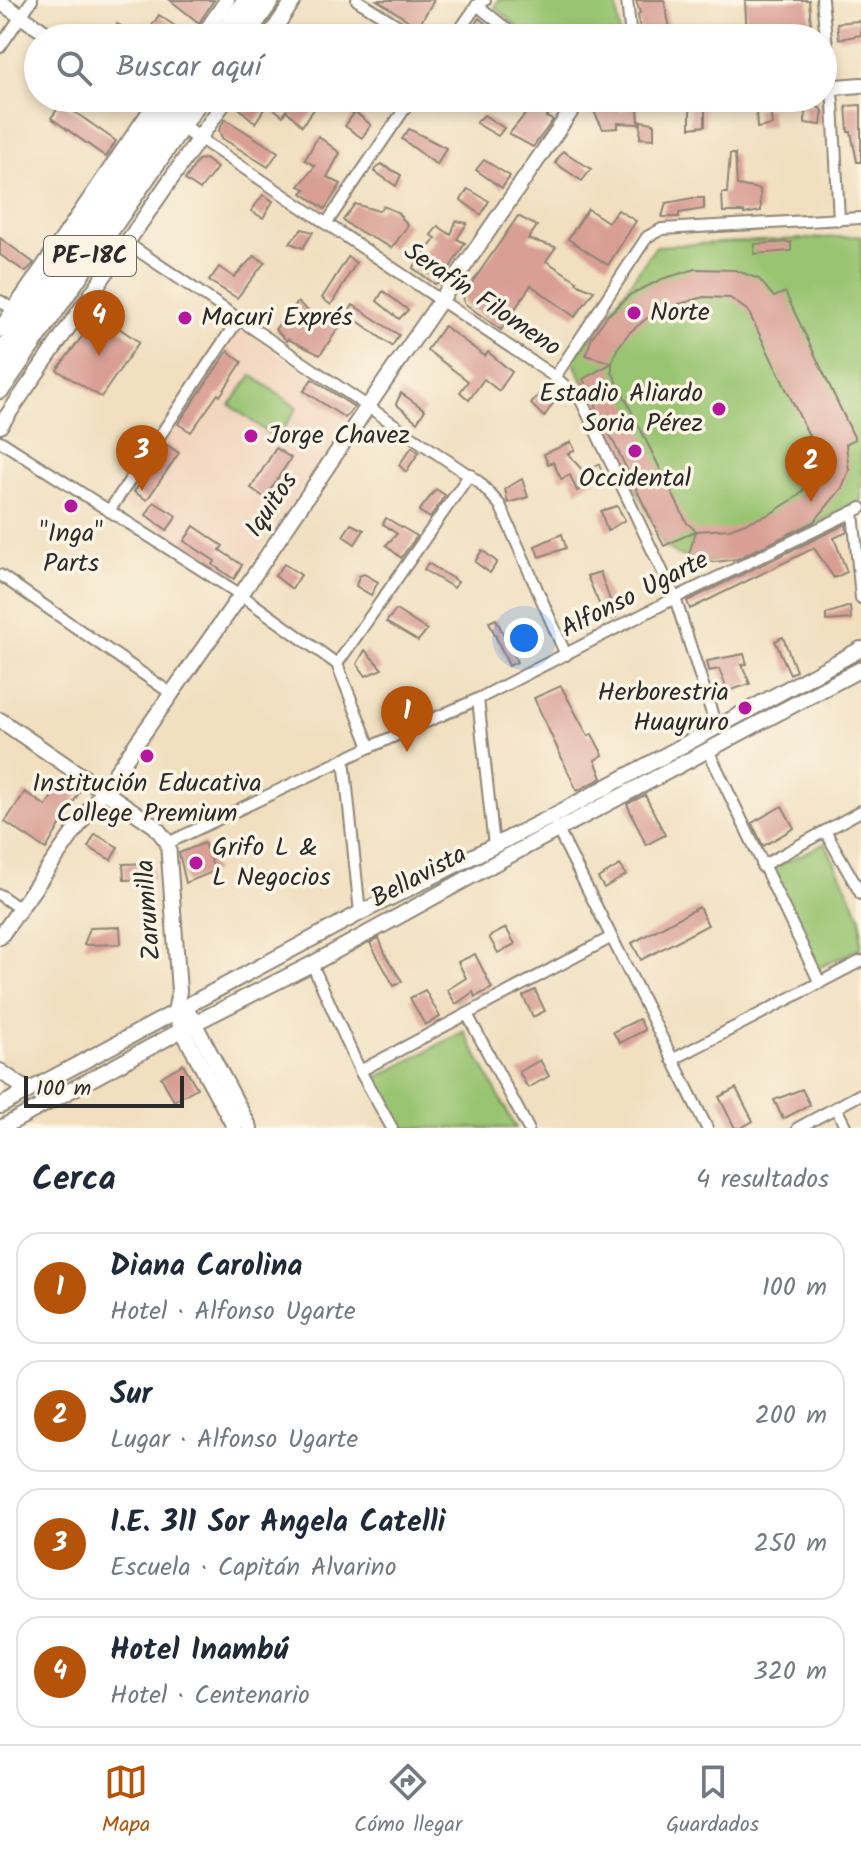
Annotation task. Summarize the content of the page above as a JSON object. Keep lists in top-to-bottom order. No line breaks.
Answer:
{"streets":{"highway":["PE-18C"],"street":["Serafín Filomeno","Iquitos","Alfonso Ugarte","Bellavista","Zarumilla"]},"crossings":[["Serafín Filomeno","Iquitos"],["Serafín Filomeno","Alfonso Ugarte"],["Serafín Filomeno","Bellavista"],["Iquitos","Zarumilla"],["Alfonso Ugarte","Zarumilla"],["Bellavista","Zarumilla"]],"places":["Norte","Macuri Exprés","Estadio Aliardo Soria Pérez","Jorge Chavez","Occidental","\"Inga\" Parts","Herborestria Huayruro","Institución Educativa College Premium","Grifo L & L Negocios"],"scale_bar":"100 m","page":{"search":"Buscar aquí","pins":["4","3","2","1"],"scale":"100 m","heading":["Cerca","4 resultados"],"list":[{"mark":"1","name":"Diana Carolina","note":"Hotel · Alfonso Ugarte","value":"100 m"},{"mark":"2","name":"Sur","note":"Lugar · Alfonso Ugarte","value":"200 m"},{"mark":"3","name":"I.E. 311 Sor Angela Catelli","note":"Escuela · Capitán Alvarino","value":"250 m"},{"mark":"4","name":"Hotel Inambú","note":"Hotel · Centenario","value":"320 m"}],"nav":["Mapa","Cómo llegar","Guardados"]}}
